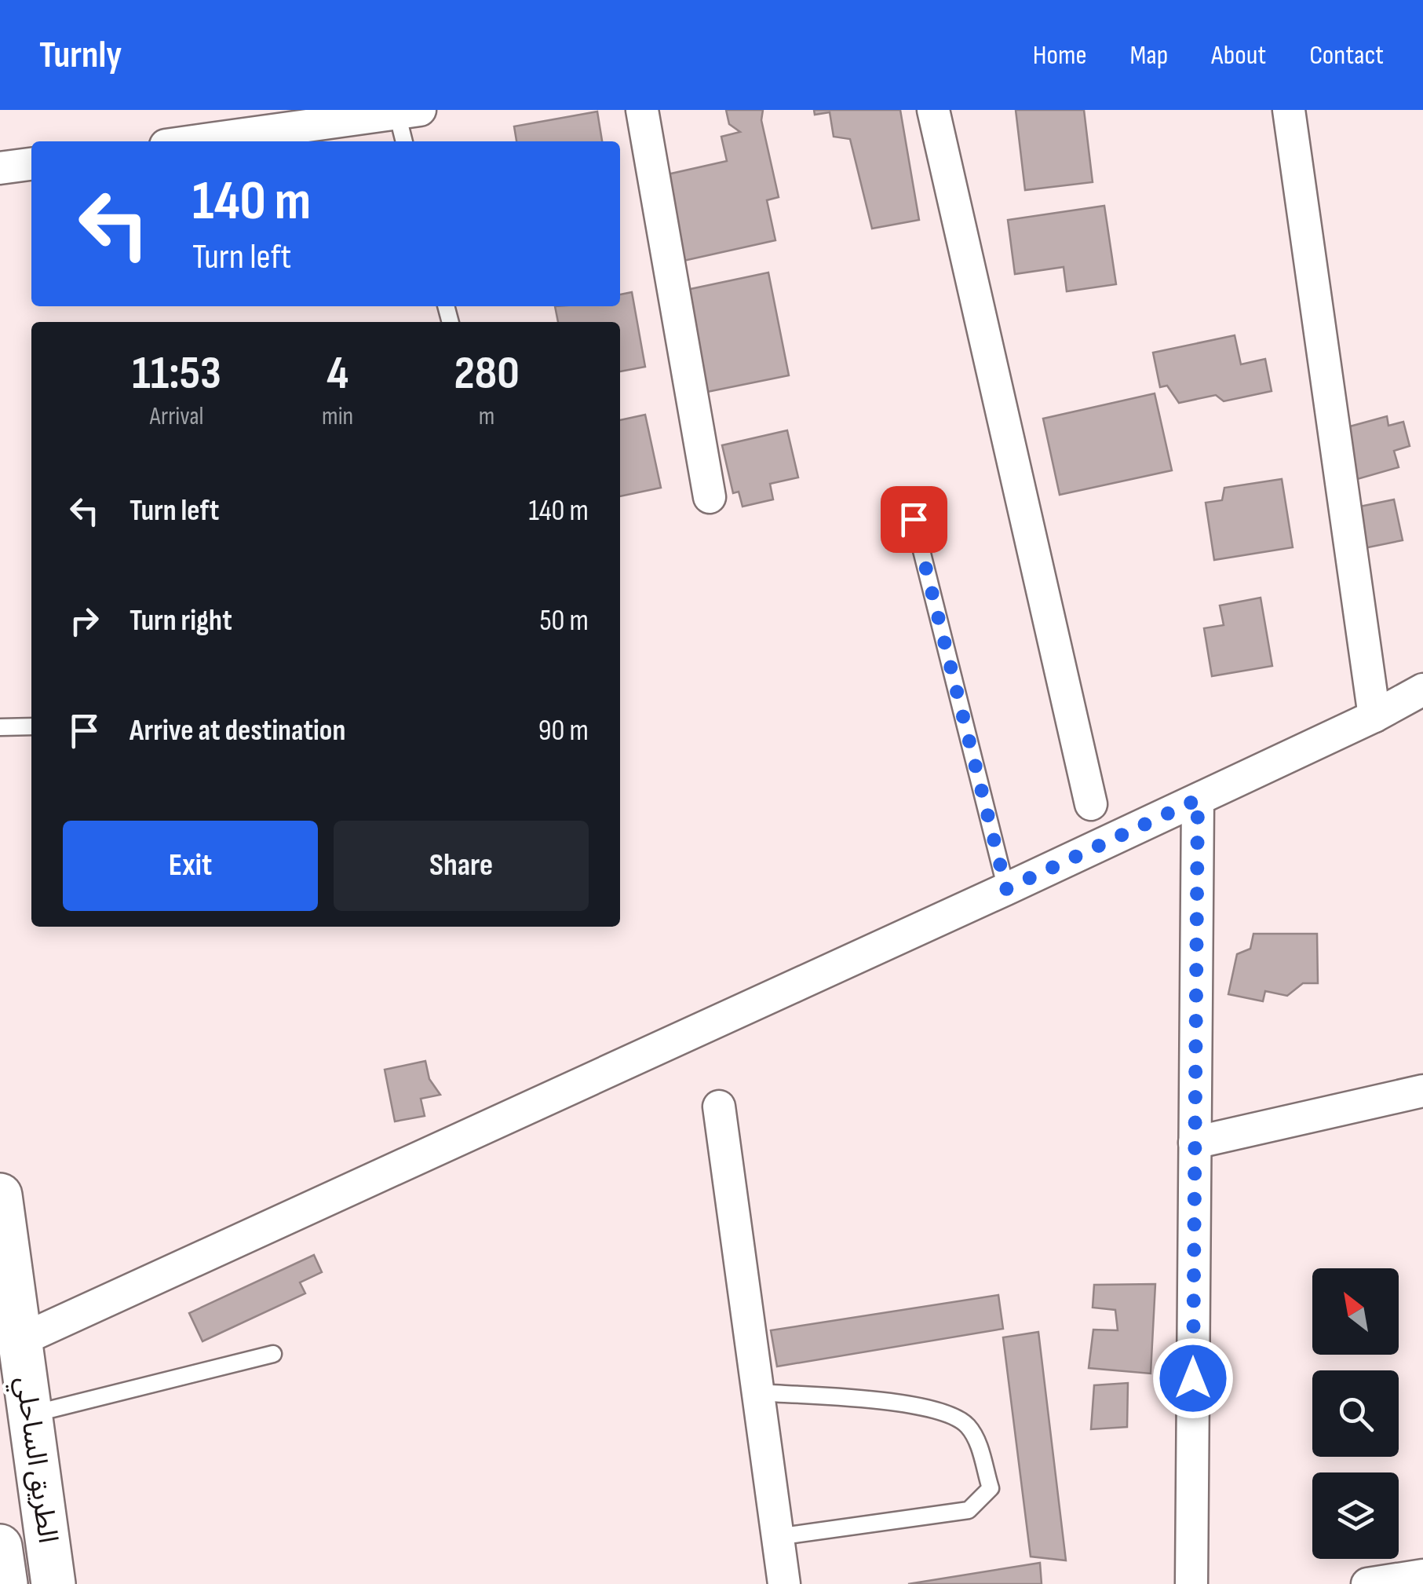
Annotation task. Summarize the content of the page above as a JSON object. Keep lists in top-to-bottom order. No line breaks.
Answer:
{"streets":{"highway":["الطريق الساحلي"]},"north":"top left","page":{"header":"Turnly","nav":["Home","Map","About","Contact"],"turn":["140 m","Turn left"],"eta":["11:53","Arrival","4","min","280","m"],"list":[{"name":"Turn left","value":"140 m"},{"name":"Turn right","value":"50 m"},{"name":"Arrive at destination","value":"90 m"}],"buttons":["Exit","Share"]}}
